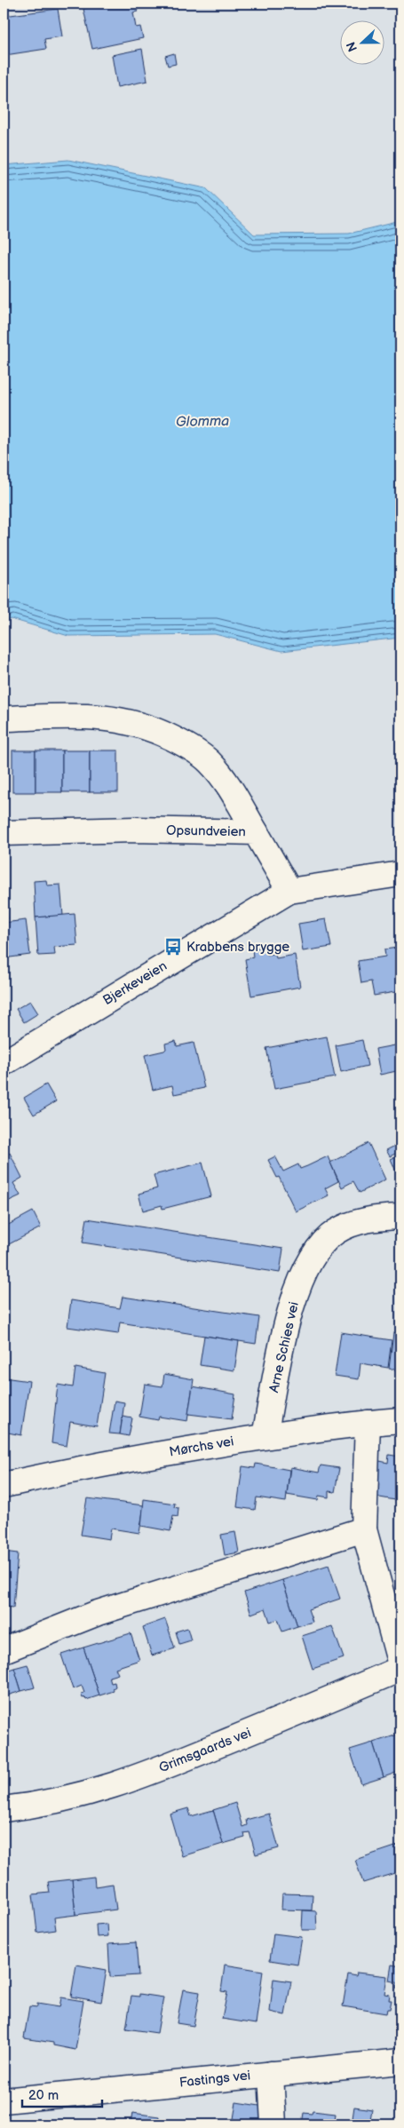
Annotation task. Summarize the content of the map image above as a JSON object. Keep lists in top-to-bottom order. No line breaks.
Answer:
{"streets":{"street":["Opsundveien","Bjerkeveien","Arne Schies vei","Mørchs vei","Grimsgaards vei","Fastings vei"]},"crossings":[["Opsundveien","Bjerkeveien"],["Arne Schies vei","Mørchs vei"]],"water":["Glomma"],"places":{"bus stop":["Krabbens brygge"]},"scale_bar":"20 m","north":"left"}
